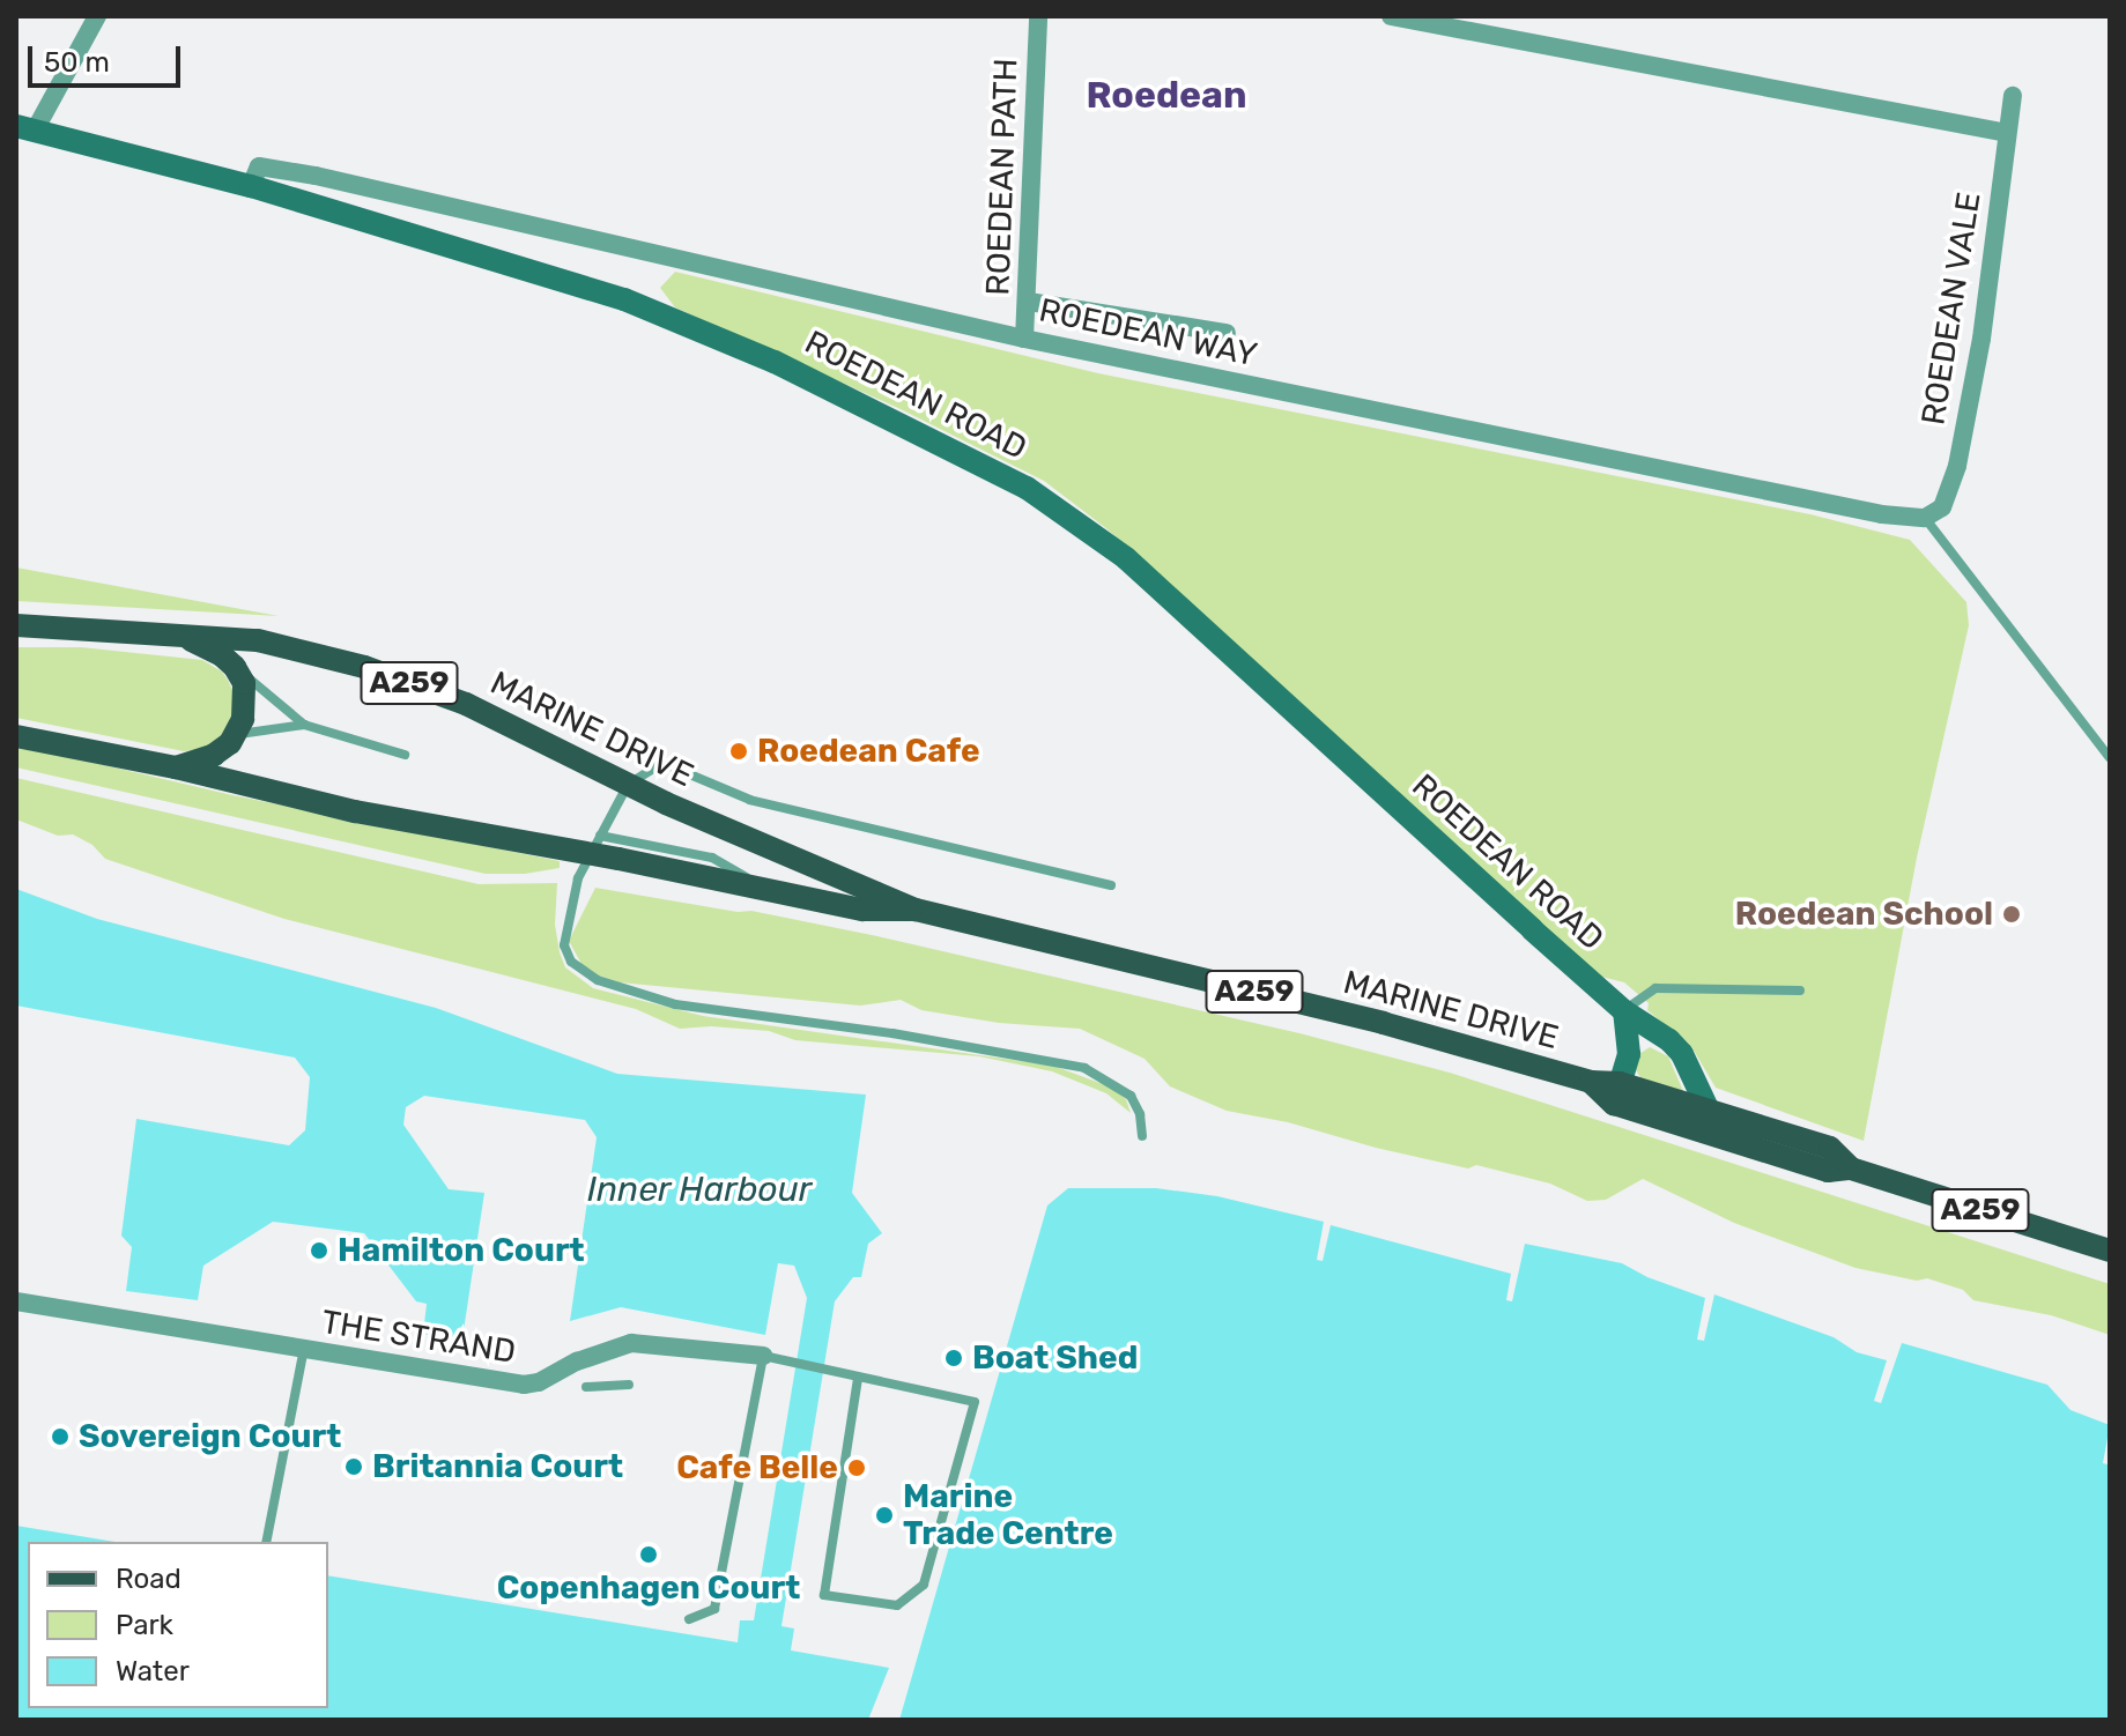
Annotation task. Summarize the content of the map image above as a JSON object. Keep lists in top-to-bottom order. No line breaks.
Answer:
{"streets":{"main road":["ROEDEAN ROAD","A259","MARINE DRIVE"],"street":["ROEDEAN PATH","ROEDEAN VALE","ROEDEAN WAY","THE STRAND"]},"crossings":[["ROEDEAN PATH","ROEDEAN WAY"],["ROEDEAN VALE","ROEDEAN WAY"],["ROEDEAN WAY","ROEDEAN ROAD"],["ROEDEAN ROAD","MARINE DRIVE"]],"districts":["Roedean"],"water":["Inner Harbour"],"places":["Roedean Cafe","Roedean School","Hamilton Court","Boat Shed","Sovereign Court","Britannia Court","Cafe Belle","Marine Trade Centre","Copenhagen Court"],"legend":["Road","Park","Water"],"scale_bar":"50 m"}
